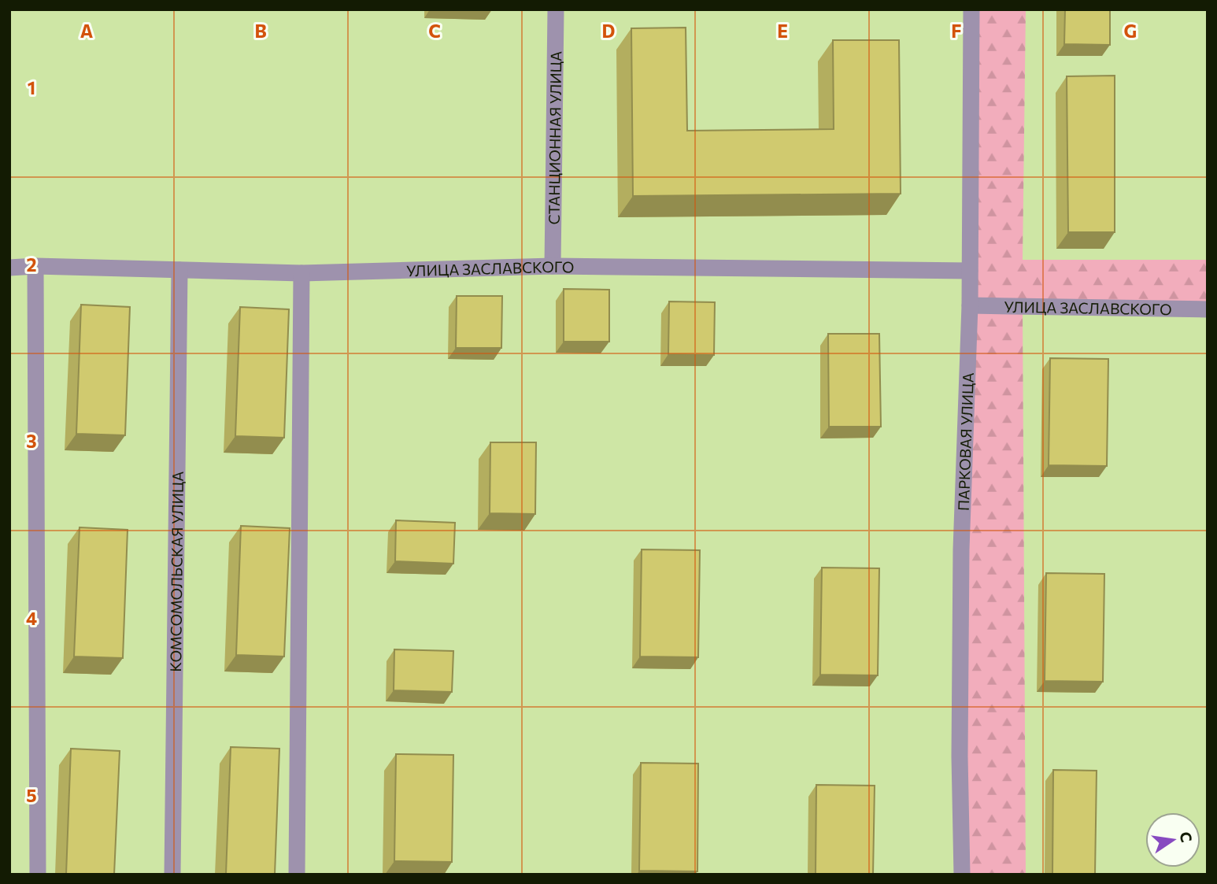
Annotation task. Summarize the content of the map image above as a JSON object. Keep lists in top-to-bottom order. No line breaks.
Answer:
{"streets":{"street":["СТАНЦИОННАЯ УЛИЦА","УЛИЦА ЗАСЛАВСКОГО","ПАРКОВАЯ УЛИЦА","КОМСОМОЛЬСКАЯ УЛИЦА"]},"crossings":[["СТАНЦИОННАЯ УЛИЦА","УЛИЦА ЗАСЛАВСКОГО"],["УЛИЦА ЗАСЛАВСКОГО","ПАРКОВАЯ УЛИЦА"],["УЛИЦА ЗАСЛАВСКОГО","КОМСОМОЛЬСКАЯ УЛИЦА"]],"north":"right","grid":{"columns":["A","B","C","D","E","F","G"],"rows":["1","2","3","4","5"]}}
